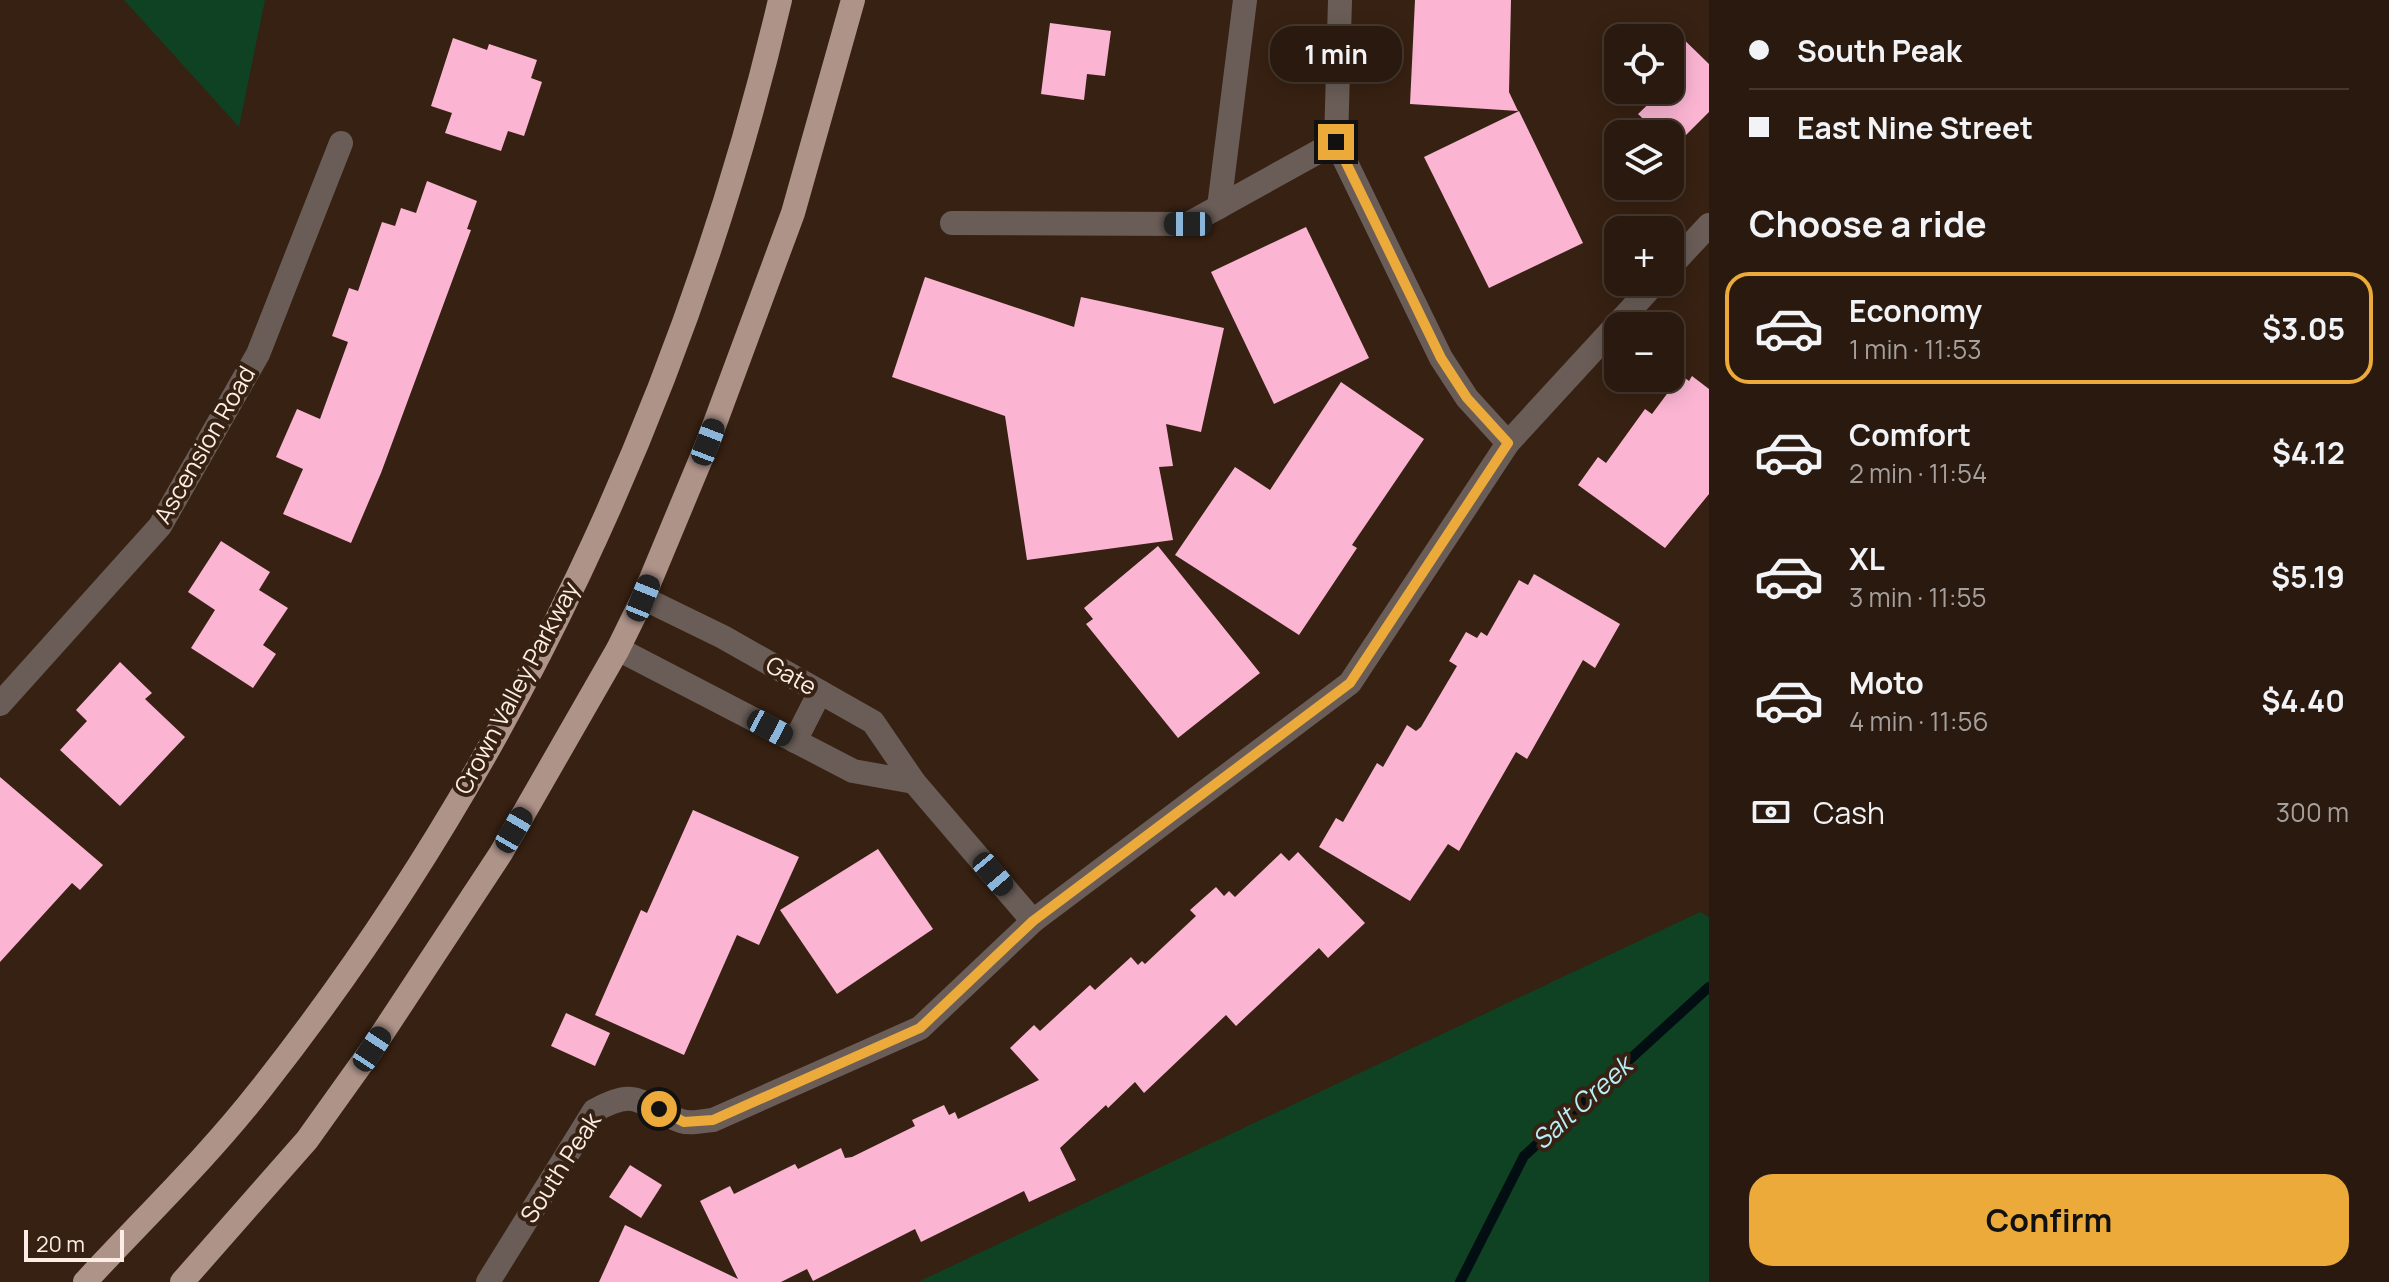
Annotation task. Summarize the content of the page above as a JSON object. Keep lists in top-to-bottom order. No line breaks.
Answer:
{"streets":{"main road":["Crown Valley Parkway"],"street":["Ascension Road","Gate","South Peak"]},"crossings":[["Gate","South Peak"]],"water":["Salt Creek"],"scale_bar":"20 m","page":{"banner":["South Peak","East Nine Street"],"map_buttons":["+","−"],"bubble":"1 min","heading":"Choose a ride","list":[{"name":"Economy","note":"1 min · 11:53","value":"$3.05"},{"name":"Comfort","note":"2 min · 11:54","value":"$4.12"},{"name":"XL","note":"3 min · 11:55","value":"$5.19"},{"name":"Moto","note":"4 min · 11:56","value":"$4.40"}],"pay":["Cash","300 m"],"buttons":"Confirm","scale":"20 m"}}
